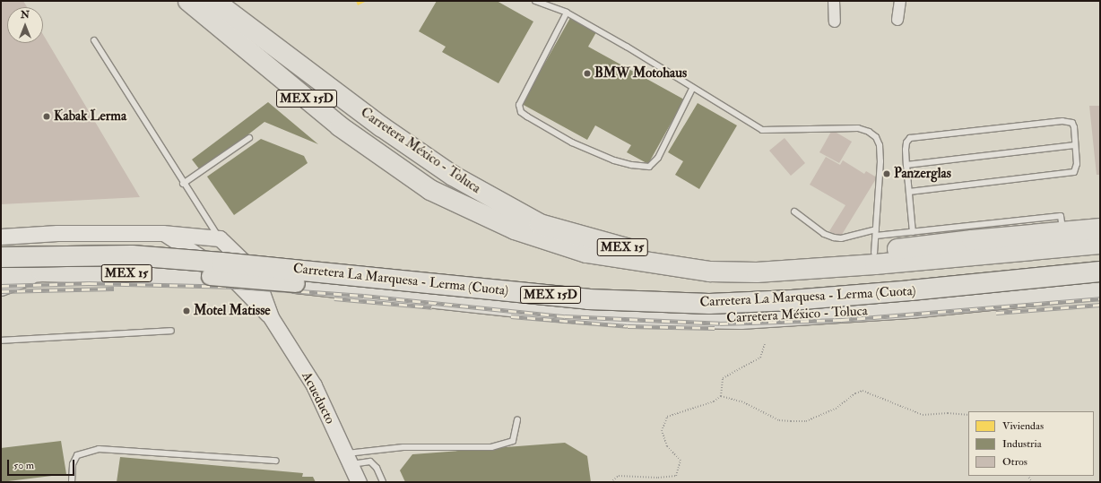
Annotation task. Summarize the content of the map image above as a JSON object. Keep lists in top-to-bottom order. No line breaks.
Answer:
{"streets":{"highway":["MEX 15D","Carretera México - Toluca","MEX 15","Carretera La Marquesa - Lerma (Cuota)"],"main road":["Acueducto"]},"places":["BMW Motohaus","Kabak Lerma","Panzerglas","Motel Matisse"],"legend":["Viviendas","Industria","Otros"],"scale_bar":"50 m","north":"top"}
